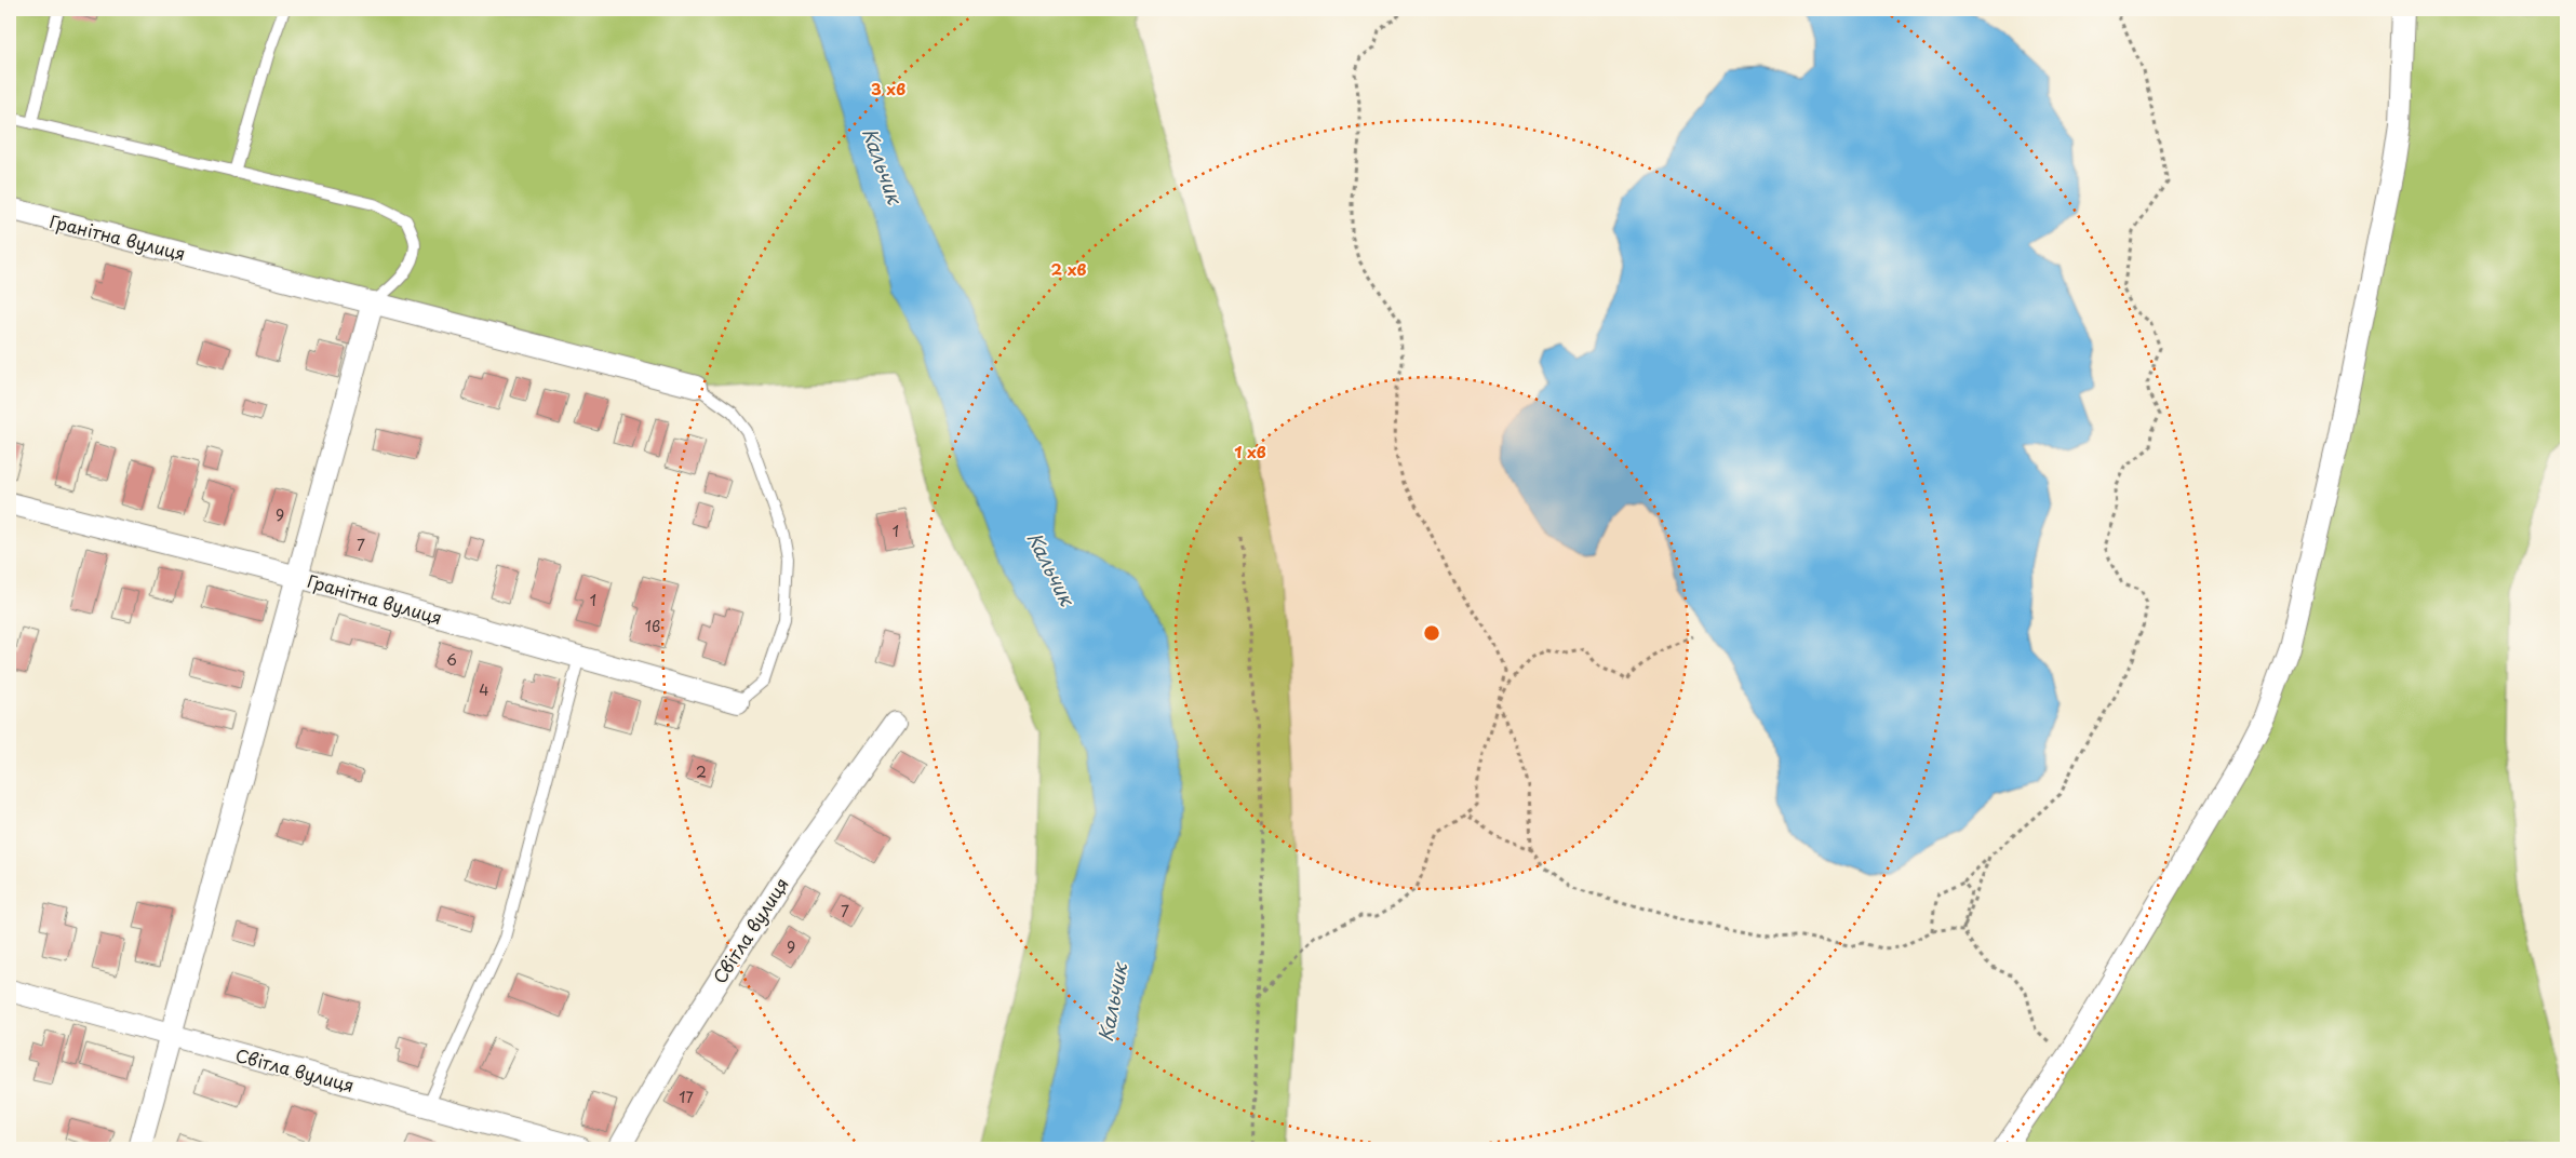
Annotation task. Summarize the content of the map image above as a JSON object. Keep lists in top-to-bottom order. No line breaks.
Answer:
{"streets":{"street":["Гранітна вулиця","Світла вулиця"]},"water":["Кальчик"],"house_numbers":["9","1","7","1","1в","6","4","2","7","9","17"],"rings":["3 хв","2 хв","1 хв"]}
